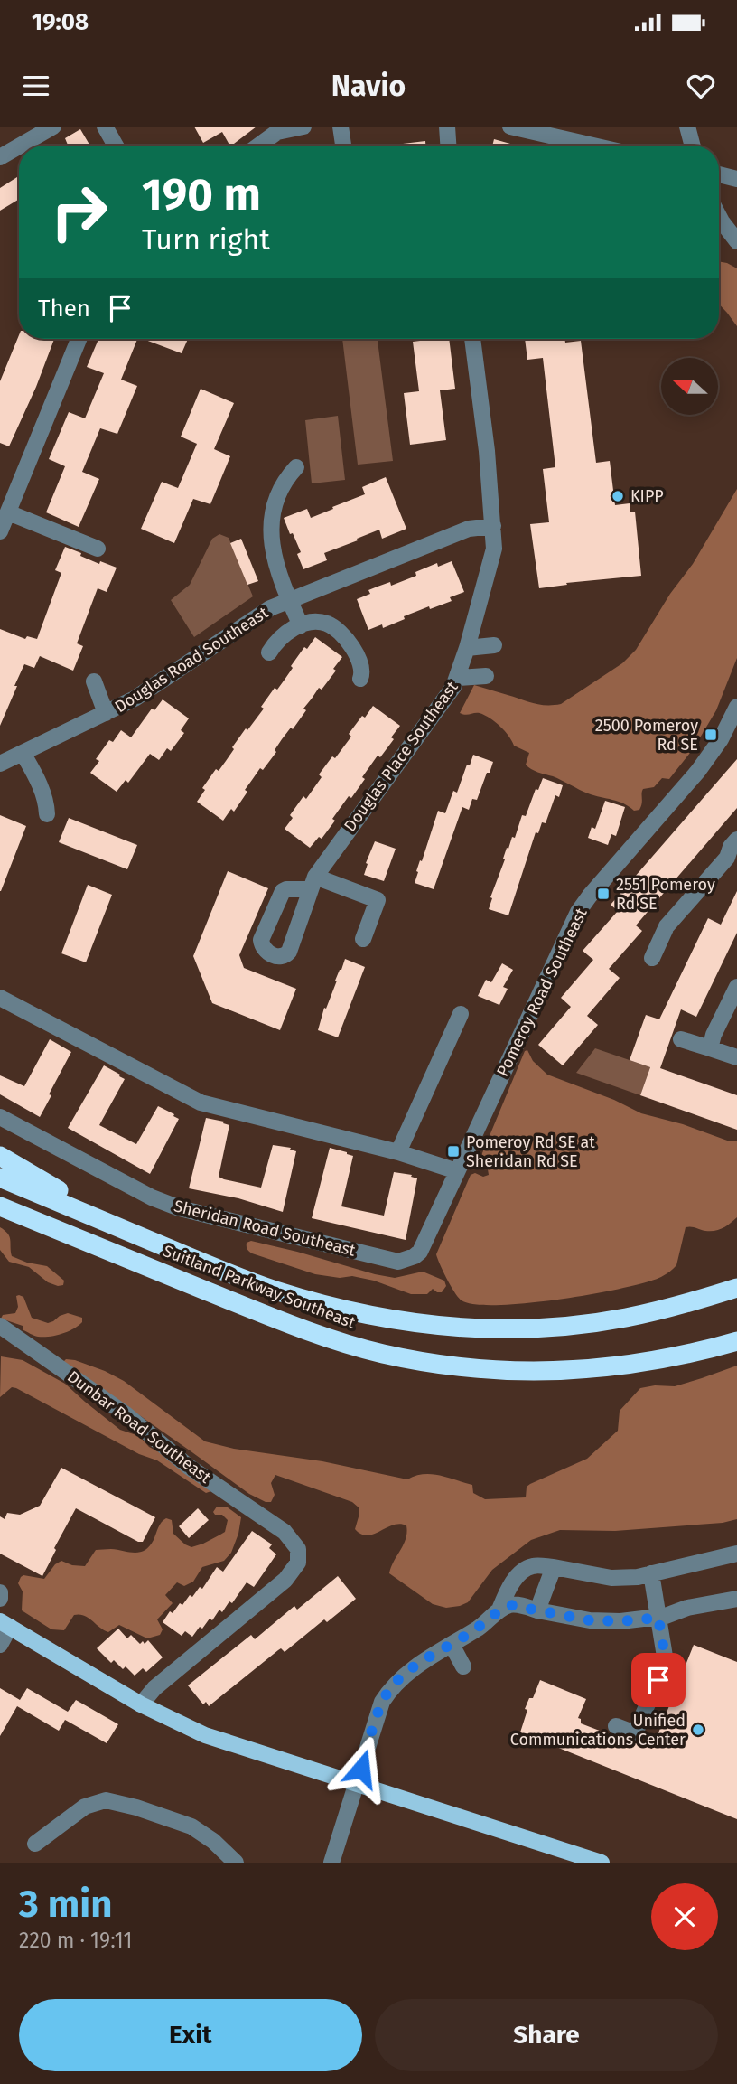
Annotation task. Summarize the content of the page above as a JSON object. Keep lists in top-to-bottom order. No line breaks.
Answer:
{"streets":{"highway":["Suitland Parkway Southeast"],"street":["Douglas Road Southeast","Douglas Place Southeast","Pomeroy Road Southeast","Sheridan Road Southeast","Dunbar Road Southeast"]},"crossings":[["Douglas Road Southeast","Douglas Place Southeast"],["Pomeroy Road Southeast","Sheridan Road Southeast"]],"places":{"other":["KIPP","Unified Communications Center"],"transit":["2500 Pomeroy Rd SE","2551 Pomeroy Rd SE","Pomeroy Rd SE at Sheridan Rd SE"]},"north":"left","page":{"status":"19:08","header":"Navio","turn":["190 m","Turn right"],"then":"Then","heading":["3 min","220 m · 19:11"],"buttons":["Exit","Share"]}}
